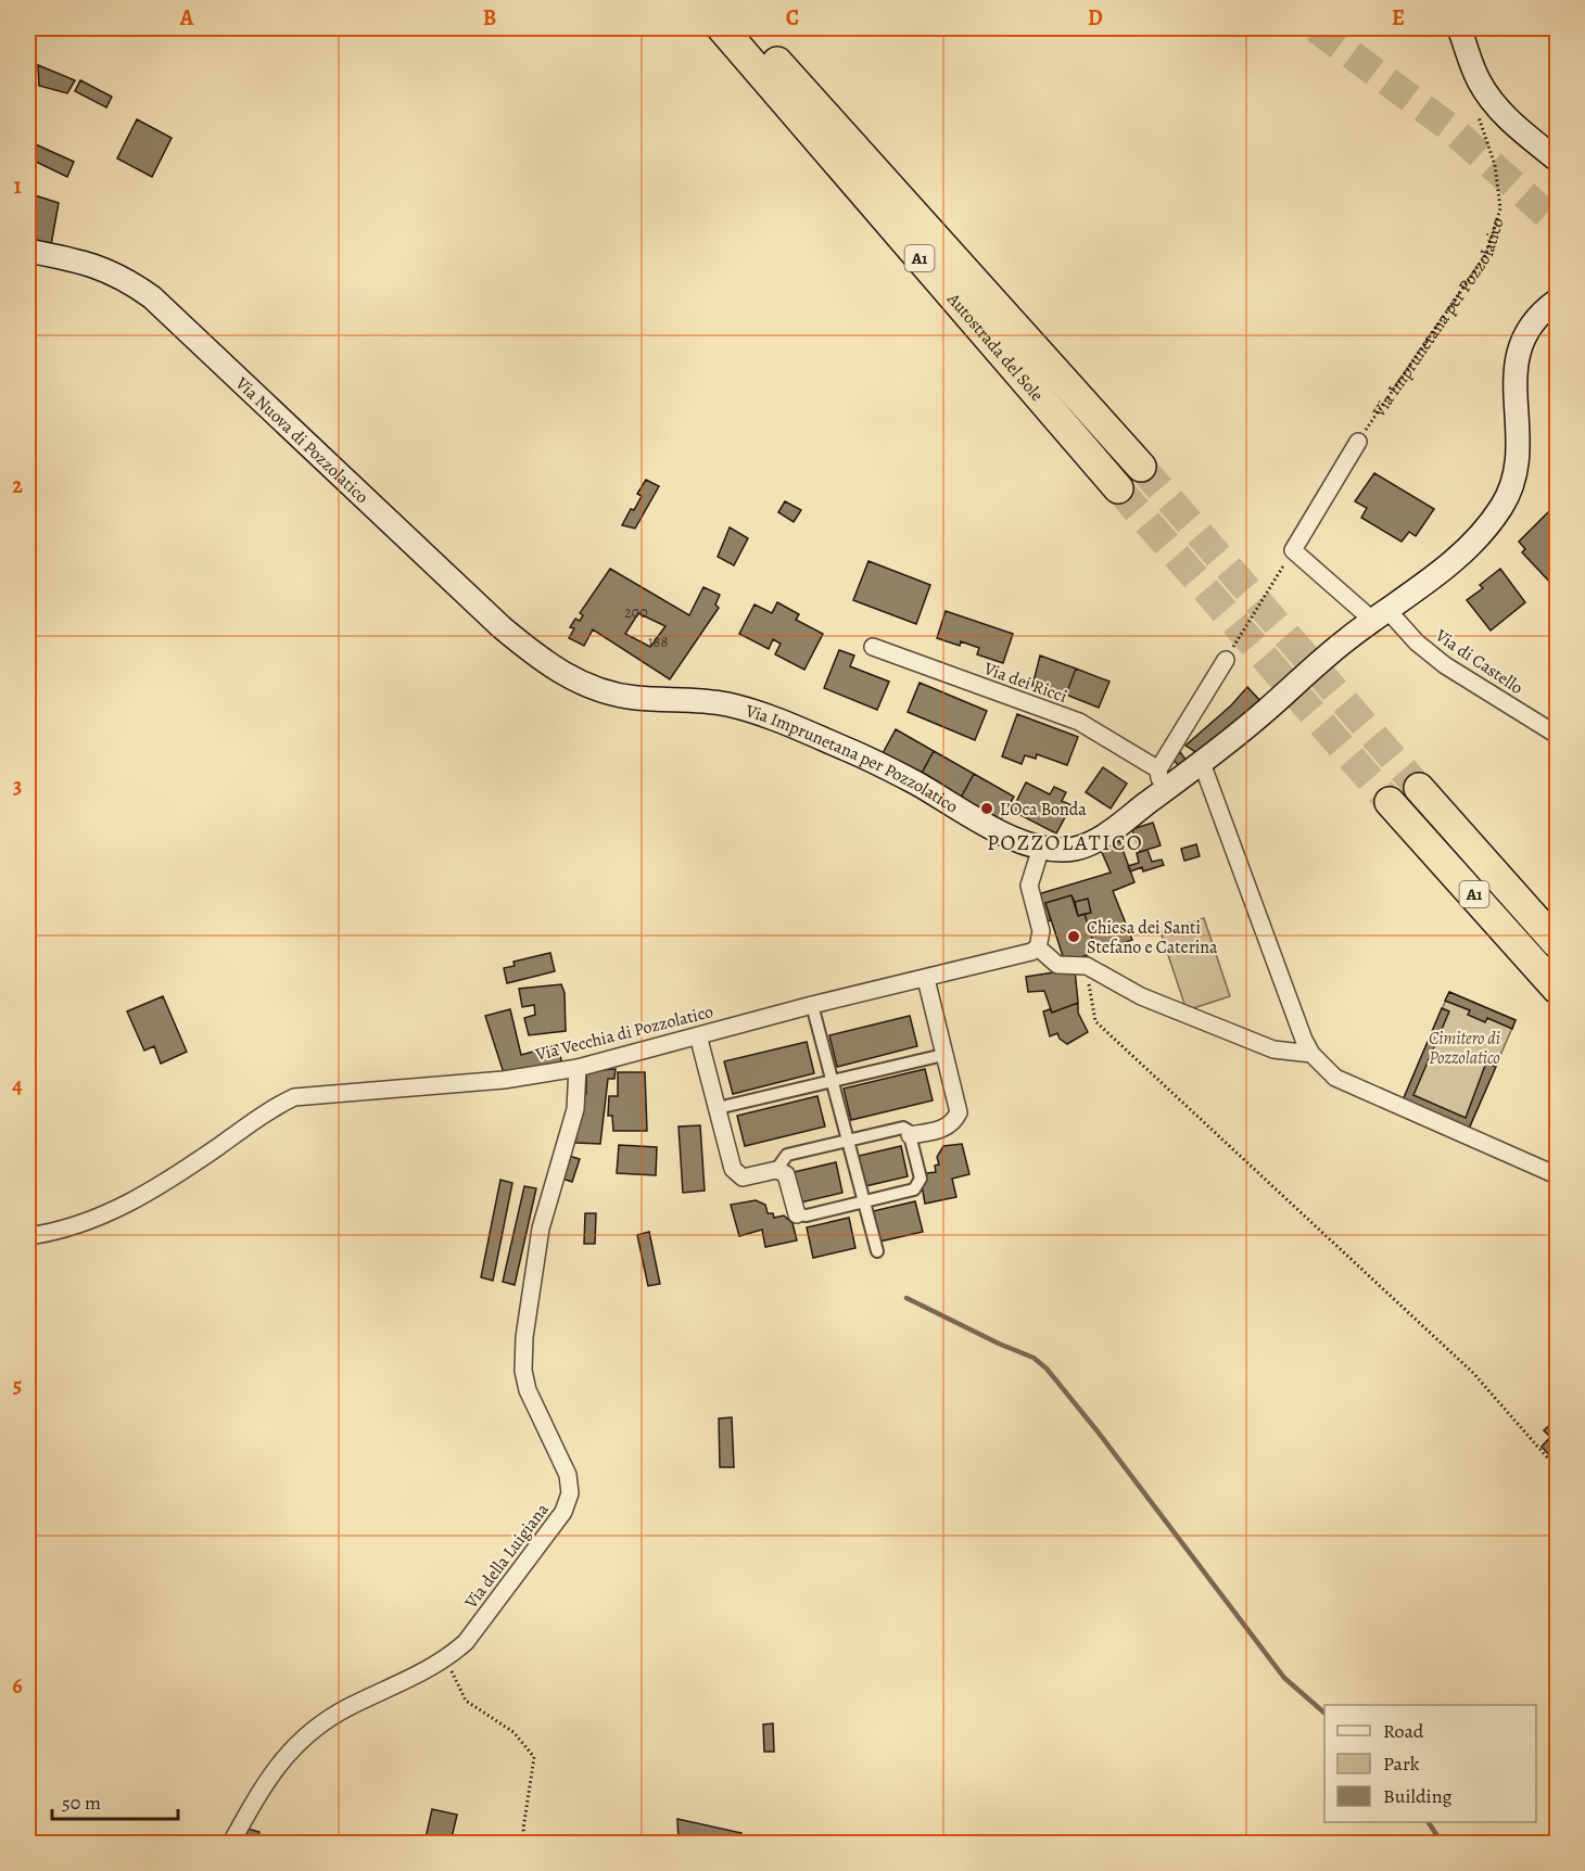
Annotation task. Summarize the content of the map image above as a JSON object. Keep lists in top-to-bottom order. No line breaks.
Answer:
{"streets":{"highway":["A1","Autostrada del Sole"],"main road":["Via Imprunetana per Pozzolatico","Via Nuova di Pozzolatico"],"street":["Via di Castello","Via dei Ricci","Via Vecchia di Pozzolatico","Via della Luigiana"]},"crossings":[["Via Imprunetana per Pozzolatico","Via Nuova di Pozzolatico"],["Via Imprunetana per Pozzolatico","Via di Castello"],["Via Imprunetana per Pozzolatico","Via dei Ricci"],["Via Vecchia di Pozzolatico","Via della Luigiana"]],"districts":["POZZOLATICO"],"parks":["Cimitero di Pozzolatico"],"places":["L’Oca Bonda","Chiesa dei Santi Stefano e Caterina"],"house_numbers":["200","188"],"legend":["Road","Park","Building"],"scale_bar":"50 m","grid":{"columns":["A","B","C","D","E"],"rows":["1","2","3","4","5","6"]}}
